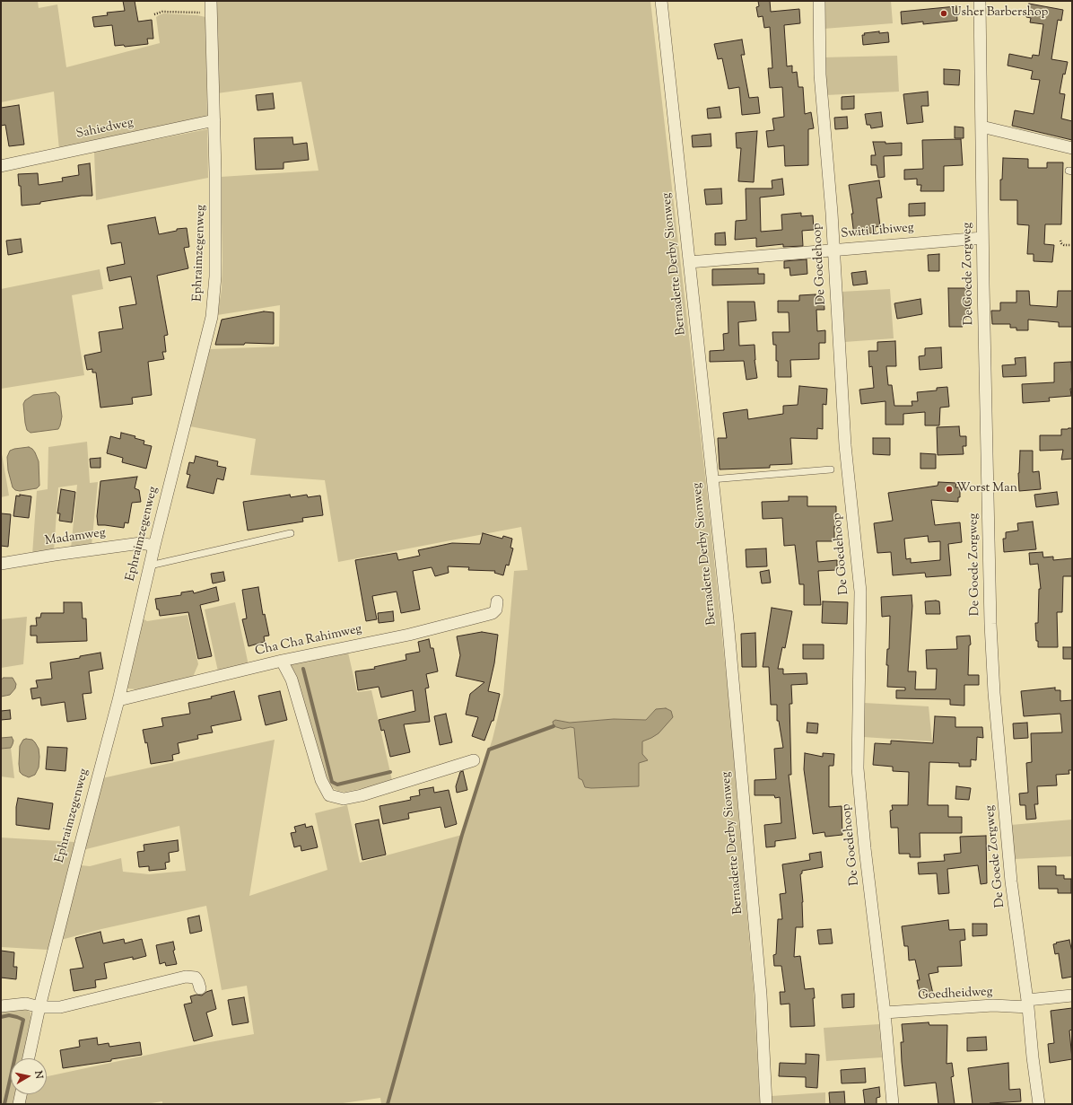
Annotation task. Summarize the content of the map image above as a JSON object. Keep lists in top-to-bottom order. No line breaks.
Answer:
{"streets":{"street":["Sahiedweg","Switi Libiweg","Ephraimzegenweg","Bernadette Derby Sionweg","De Goedehoop","De Goede Zorgweg","Madamweg","Cha Cha Rahimweg","Goedheidweg"]},"crossings":[["Sahiedweg","Ephraimzegenweg"],["Switi Libiweg","Bernadette Derby Sionweg"],["Switi Libiweg","De Goedehoop"],["Switi Libiweg","De Goede Zorgweg"],["Ephraimzegenweg","Madamweg"],["Ephraimzegenweg","Cha Cha Rahimweg"],["De Goedehoop","Goedheidweg"],["De Goede Zorgweg","Goedheidweg"]],"places":["Usher Barbershop","Worst Man"],"north":"right"}
